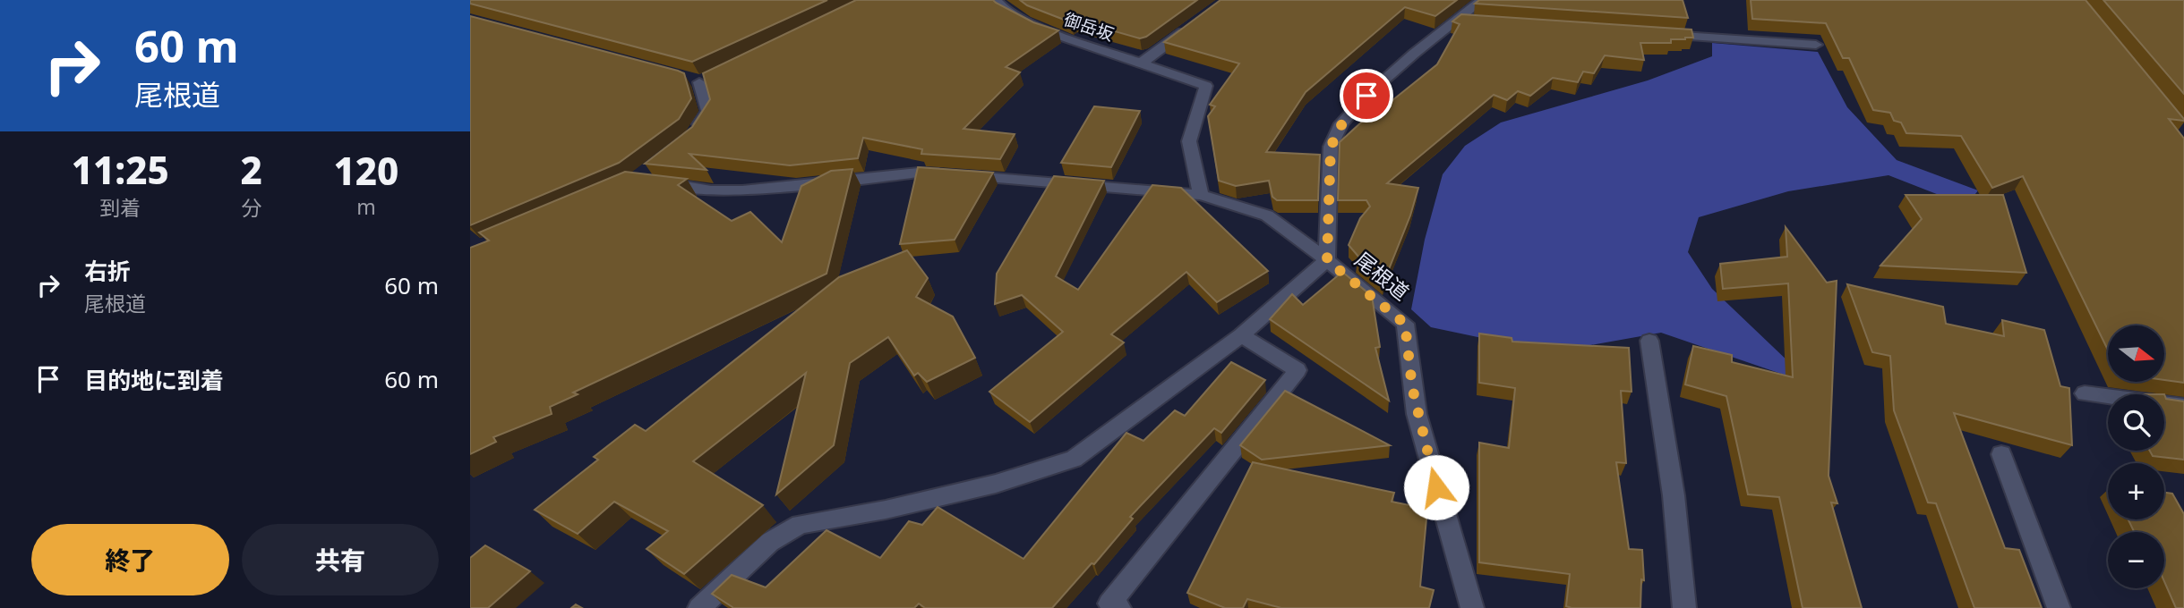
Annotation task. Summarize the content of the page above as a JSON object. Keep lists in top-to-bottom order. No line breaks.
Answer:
{"streets":{"street":["御岳坂","尾根道"]},"north":"right","page":{"turn":["60 m","尾根道"],"eta":["11:25","到着","2","分","120","m"],"list":[{"name":"右折","note":"尾根道","value":"60 m"},{"name":"目的地に到着","value":"60 m"}],"map_buttons":["+","−"],"buttons":["終了","共有"]}}
